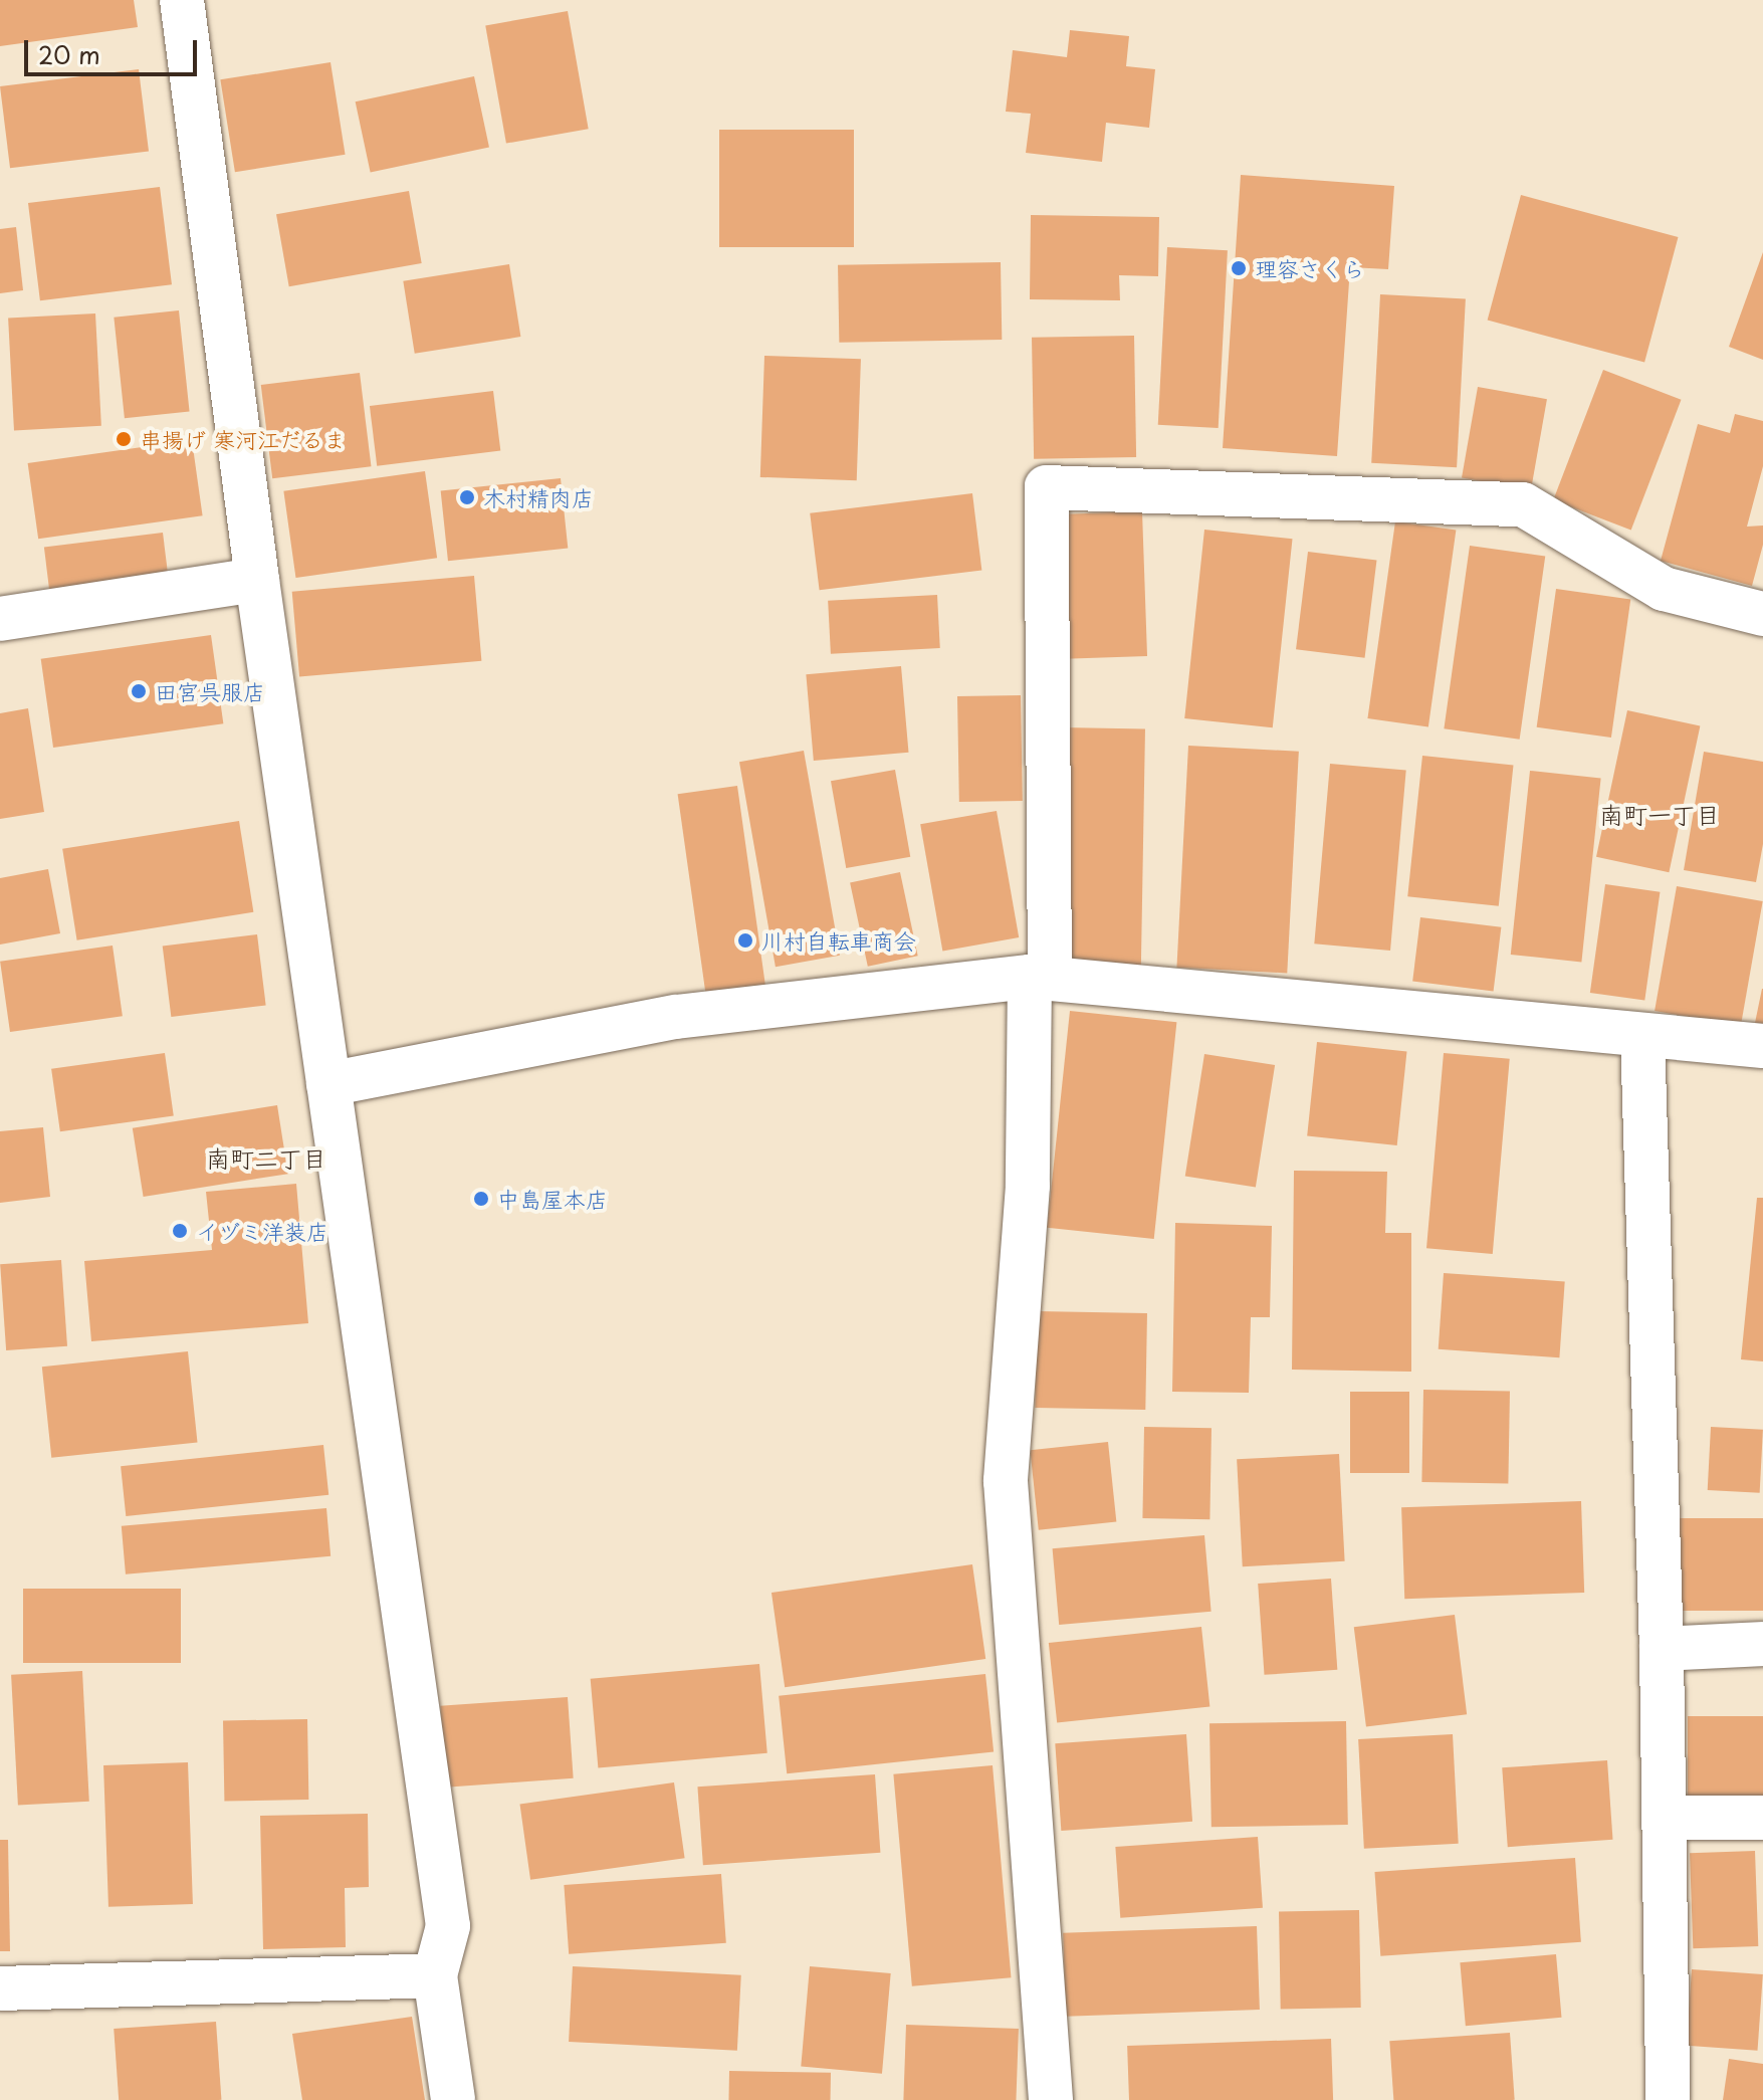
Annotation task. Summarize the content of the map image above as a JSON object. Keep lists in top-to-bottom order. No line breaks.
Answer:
{"districts":["南町一丁目","南町二丁目"],"places":["理容さくら","串揚げ 寒河江だるま","木村精肉店","田宮呉服店","川村自転車商会","中島屋本店","イヅミ洋装店"],"scale_bar":"20 m"}
